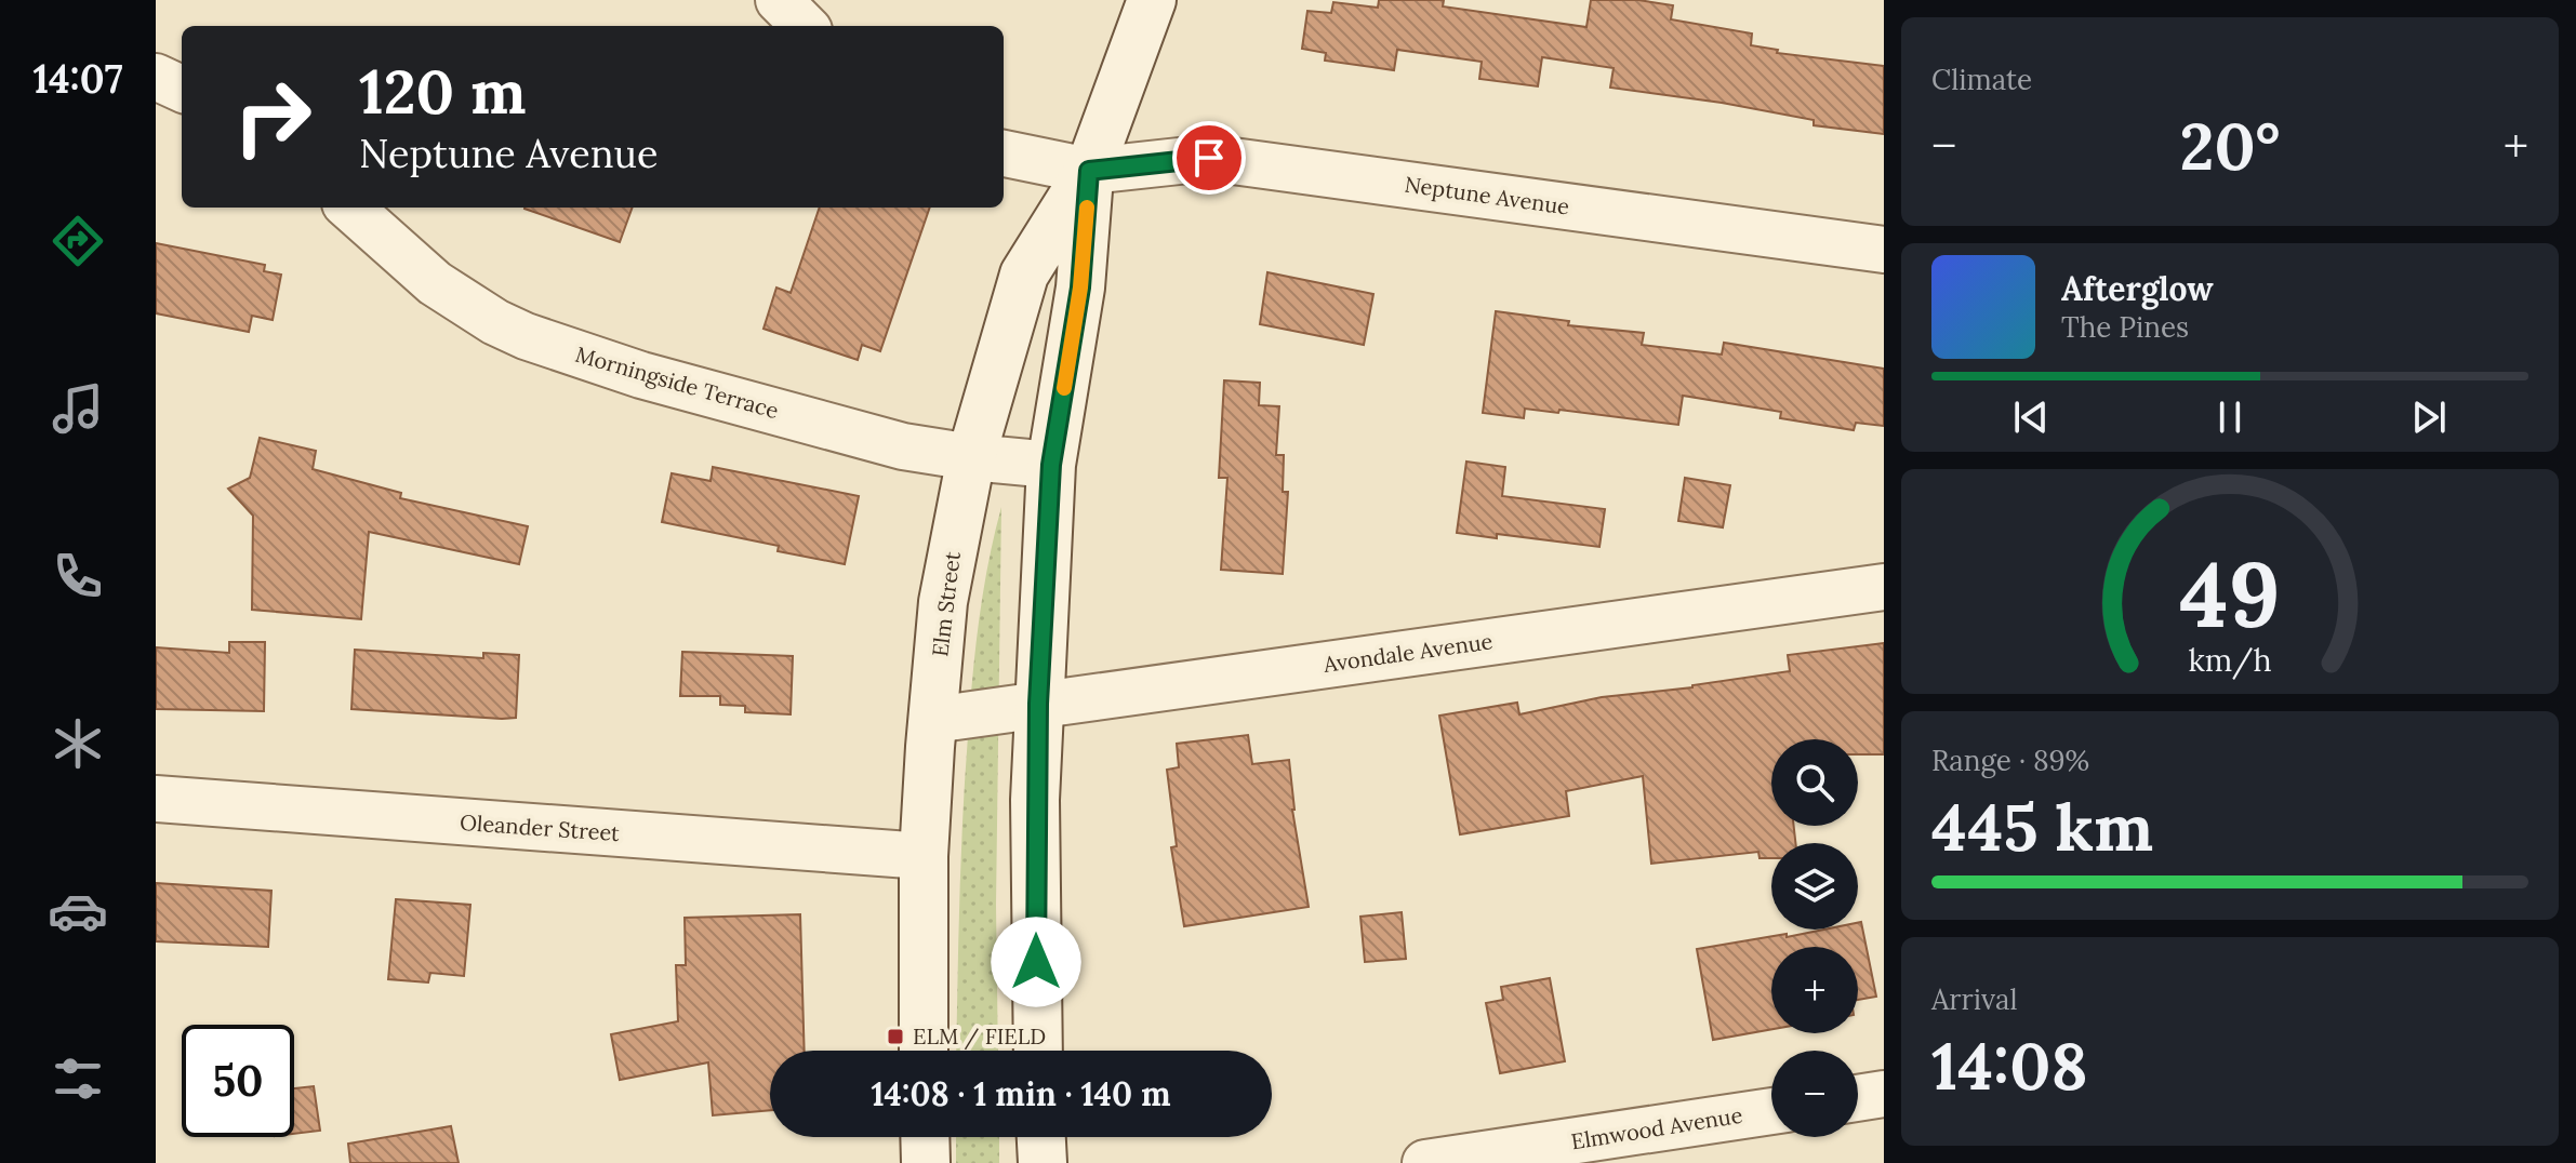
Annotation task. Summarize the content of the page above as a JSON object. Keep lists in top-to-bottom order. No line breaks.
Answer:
{"streets":{"main road":["Elm Street"],"street":["Neptune Avenue","Morningside Terrace","Avondale Avenue","Oleander Street","Elmwood Avenue"]},"crossings":[["Neptune Avenue","Elm Street"],["Morningside Terrace","Elm Street"],["Elm Street","Avondale Avenue"],["Elm Street","Oleander Street"]],"places":{"transit":["ELM / FIELD"]},"page":{"tabs":"14:07","tile":["Climate",["Range · 89%","445 km"],["Arrival","14:08"]],"turn":["120 m","Neptune Avenue"],"heat":["−","20°","+"],"song":["Afterglow","The Pines"],"map_buttons":["+","−"],"limit":"50","trip":"14:08 · 1 min · 140 m","gauge":["49","km/h"]}}
